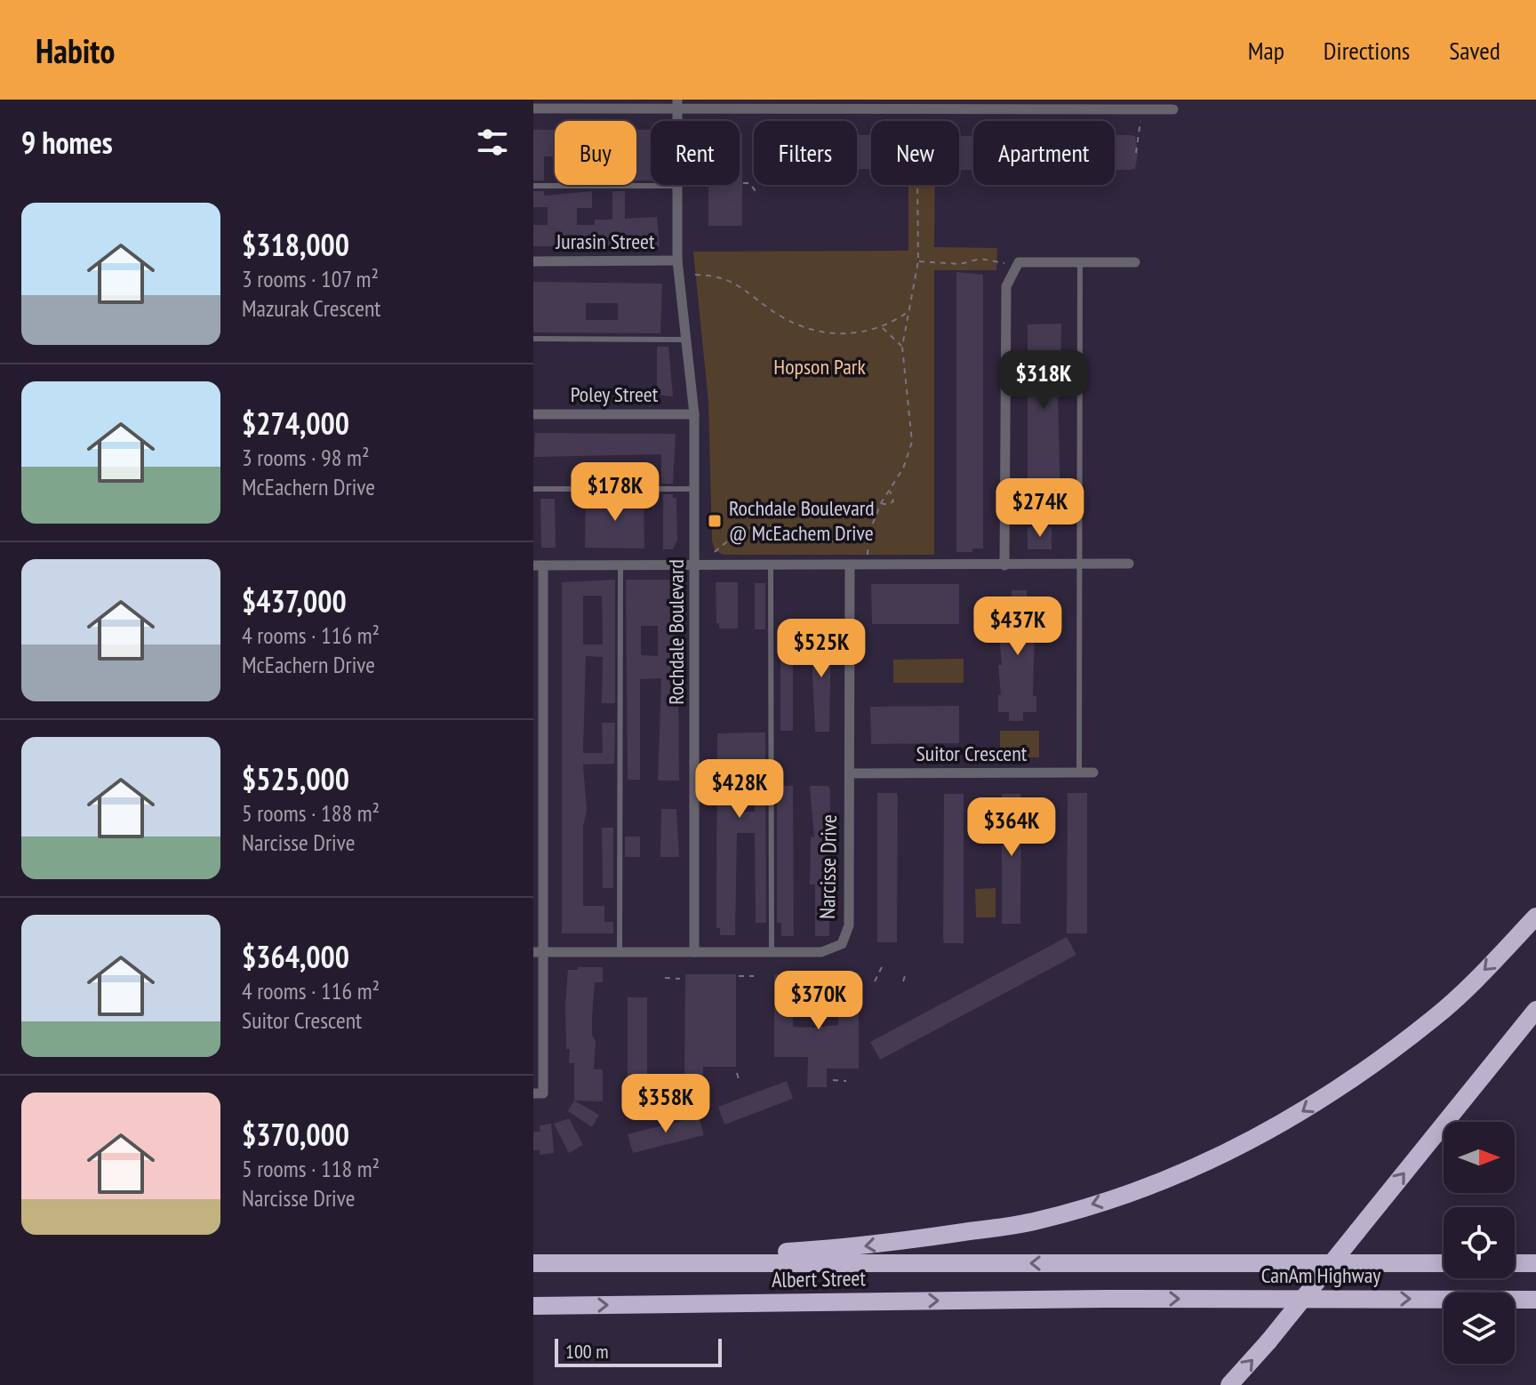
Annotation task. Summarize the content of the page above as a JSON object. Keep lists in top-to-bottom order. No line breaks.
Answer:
{"streets":{"highway":["CanAm Highway","Albert Street"],"street":["Jurasin Street","Poley Street","Rochdale Boulevard","Suitor Crescent","Narcisse Drive"]},"crossings":[["Jurasin Street","Rochdale Boulevard"],["Poley Street","Rochdale Boulevard"],["Rochdale Boulevard","Narcisse Drive"],["Suitor Crescent","Narcisse Drive"],["CanAm Highway","Albert Street"]],"parks":["Hopson Park"],"places":{"transit":["Rochdale Boulevard @ McEachem Drive"]},"scale_bar":"100 m","north":"right","page":{"header":"Habito","nav":["Map","Directions","Saved"],"heading":"9 homes","chip":["Buy","Rent","Filters","New","Apartment"],"list":[{"name":"$318,000","note":"3 rooms · 107 m² · Mazurak Crescent"},{"name":"$274,000","note":"3 rooms · 98 m² · McEachern Drive"},{"name":"$437,000","note":"4 rooms · 116 m² · McEachern Drive"},{"name":"$525,000","note":"5 rooms · 188 m² · Narcisse Drive"},{"name":"$364,000","note":"4 rooms · 116 m² · Suitor Crescent"},{"name":"$370,000","note":"5 rooms · 118 m² · Narcisse Drive"}],"price":["$318K","$178K","$274K","$437K","$525K","$428K","$364K","$370K","$358K"],"scale":"100 m"}}
